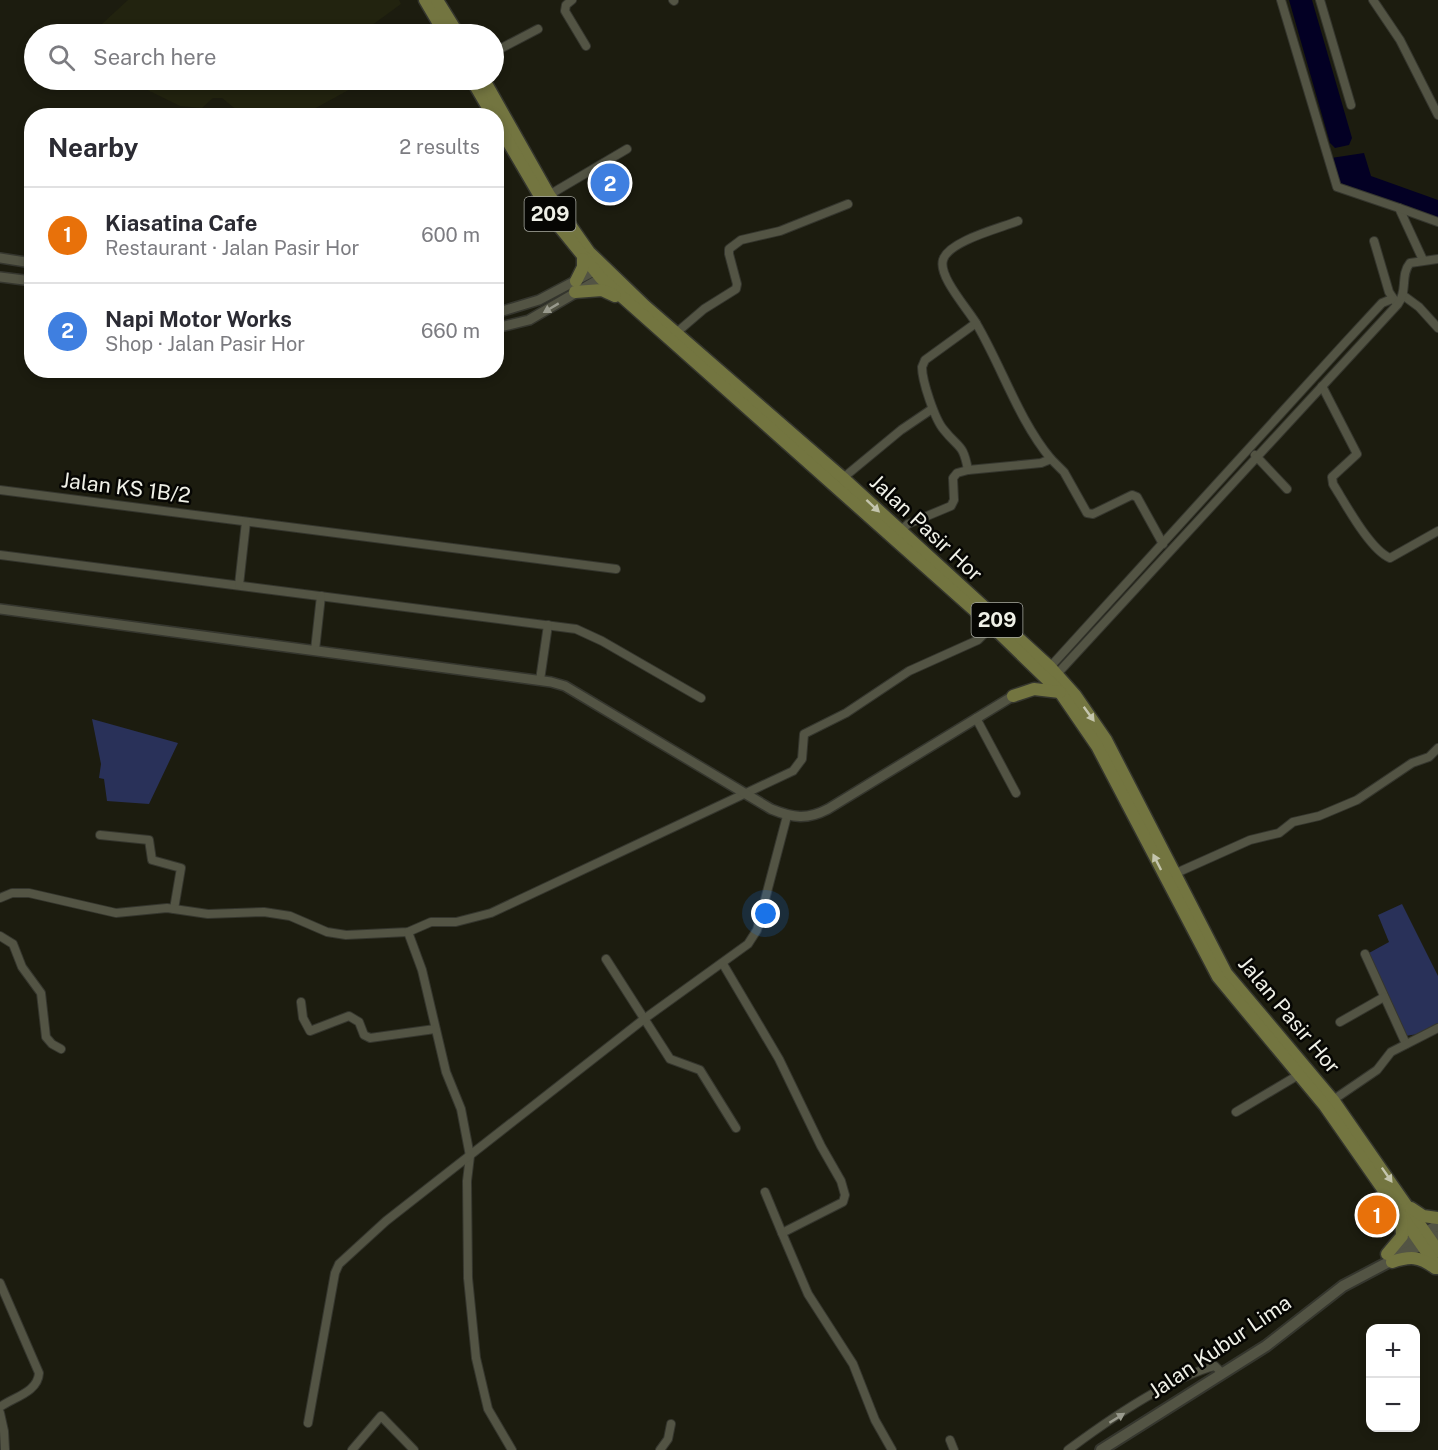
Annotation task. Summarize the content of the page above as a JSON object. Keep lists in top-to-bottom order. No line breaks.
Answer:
{"streets":{"main road":["209","Jalan Pasir Hor","Jalan Kubur Lima"],"street":["Jalan KS 1B/2"]},"crossings":[["Jalan Pasir Hor","Jalan Kubur Lima"]],"page":{"search":"Search here","heading":["Nearby","2 results"],"pins":["2","1"],"list":[{"mark":"1","name":"Kiasatina Cafe","note":"Restaurant · Jalan Pasir Hor","value":"600 m"},{"mark":"2","name":"Napi Motor Works","note":"Shop · Jalan Pasir Hor","value":"660 m"}],"map_buttons":["+","−"]}}
